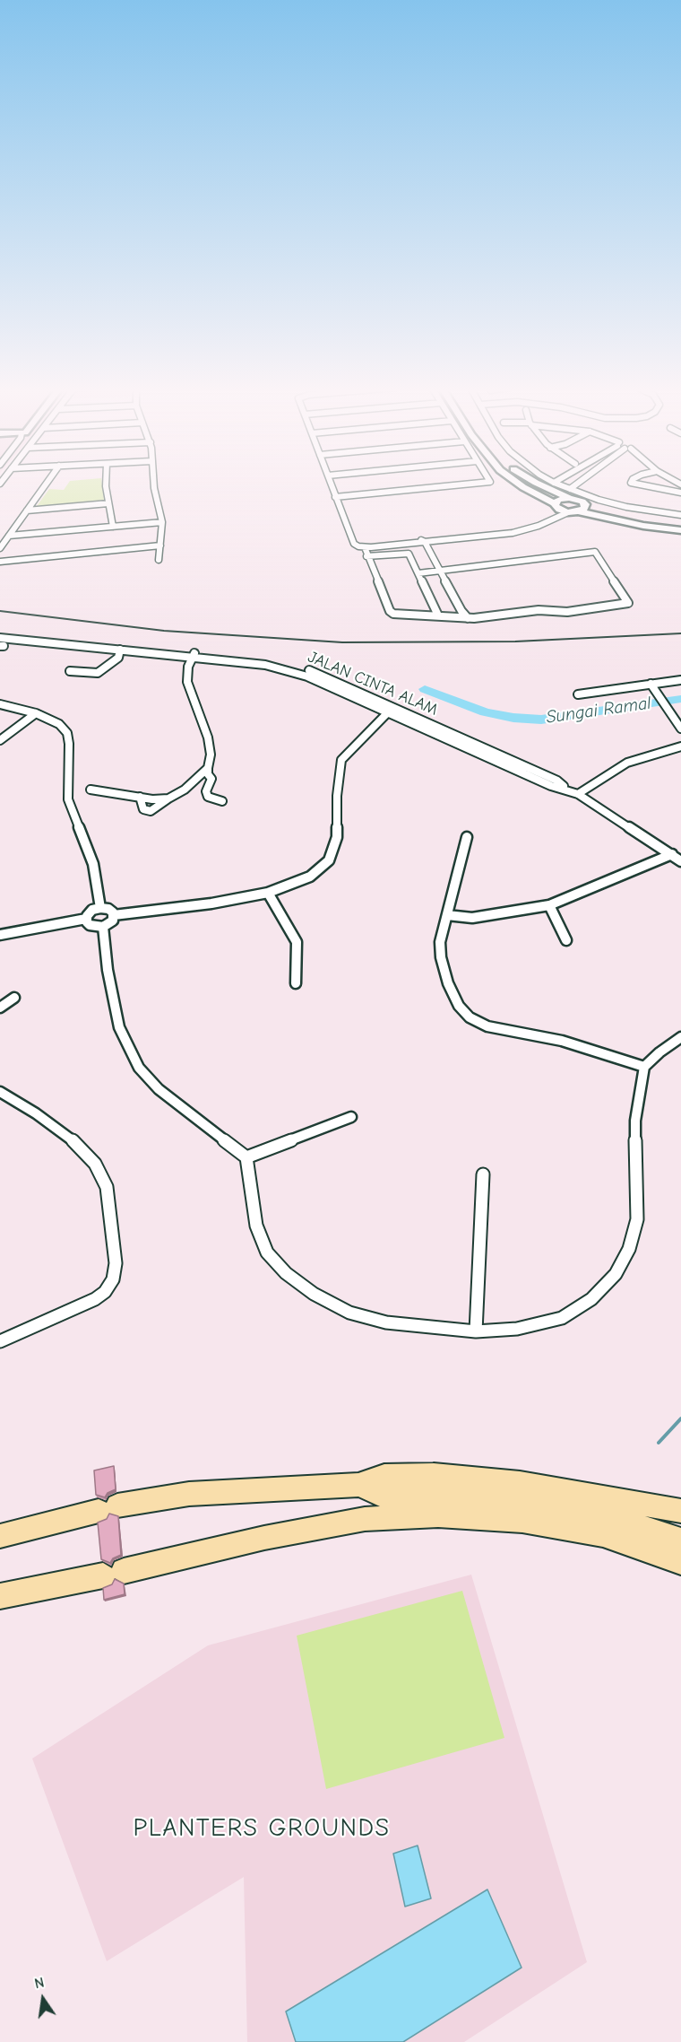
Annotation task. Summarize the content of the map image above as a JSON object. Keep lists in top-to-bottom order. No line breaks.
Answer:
{"streets":{"street":["JALAN CINTA ALAM"]},"districts":["PLANTERS GROUNDS"],"water":["Sungai Ramal"],"north":"top"}
